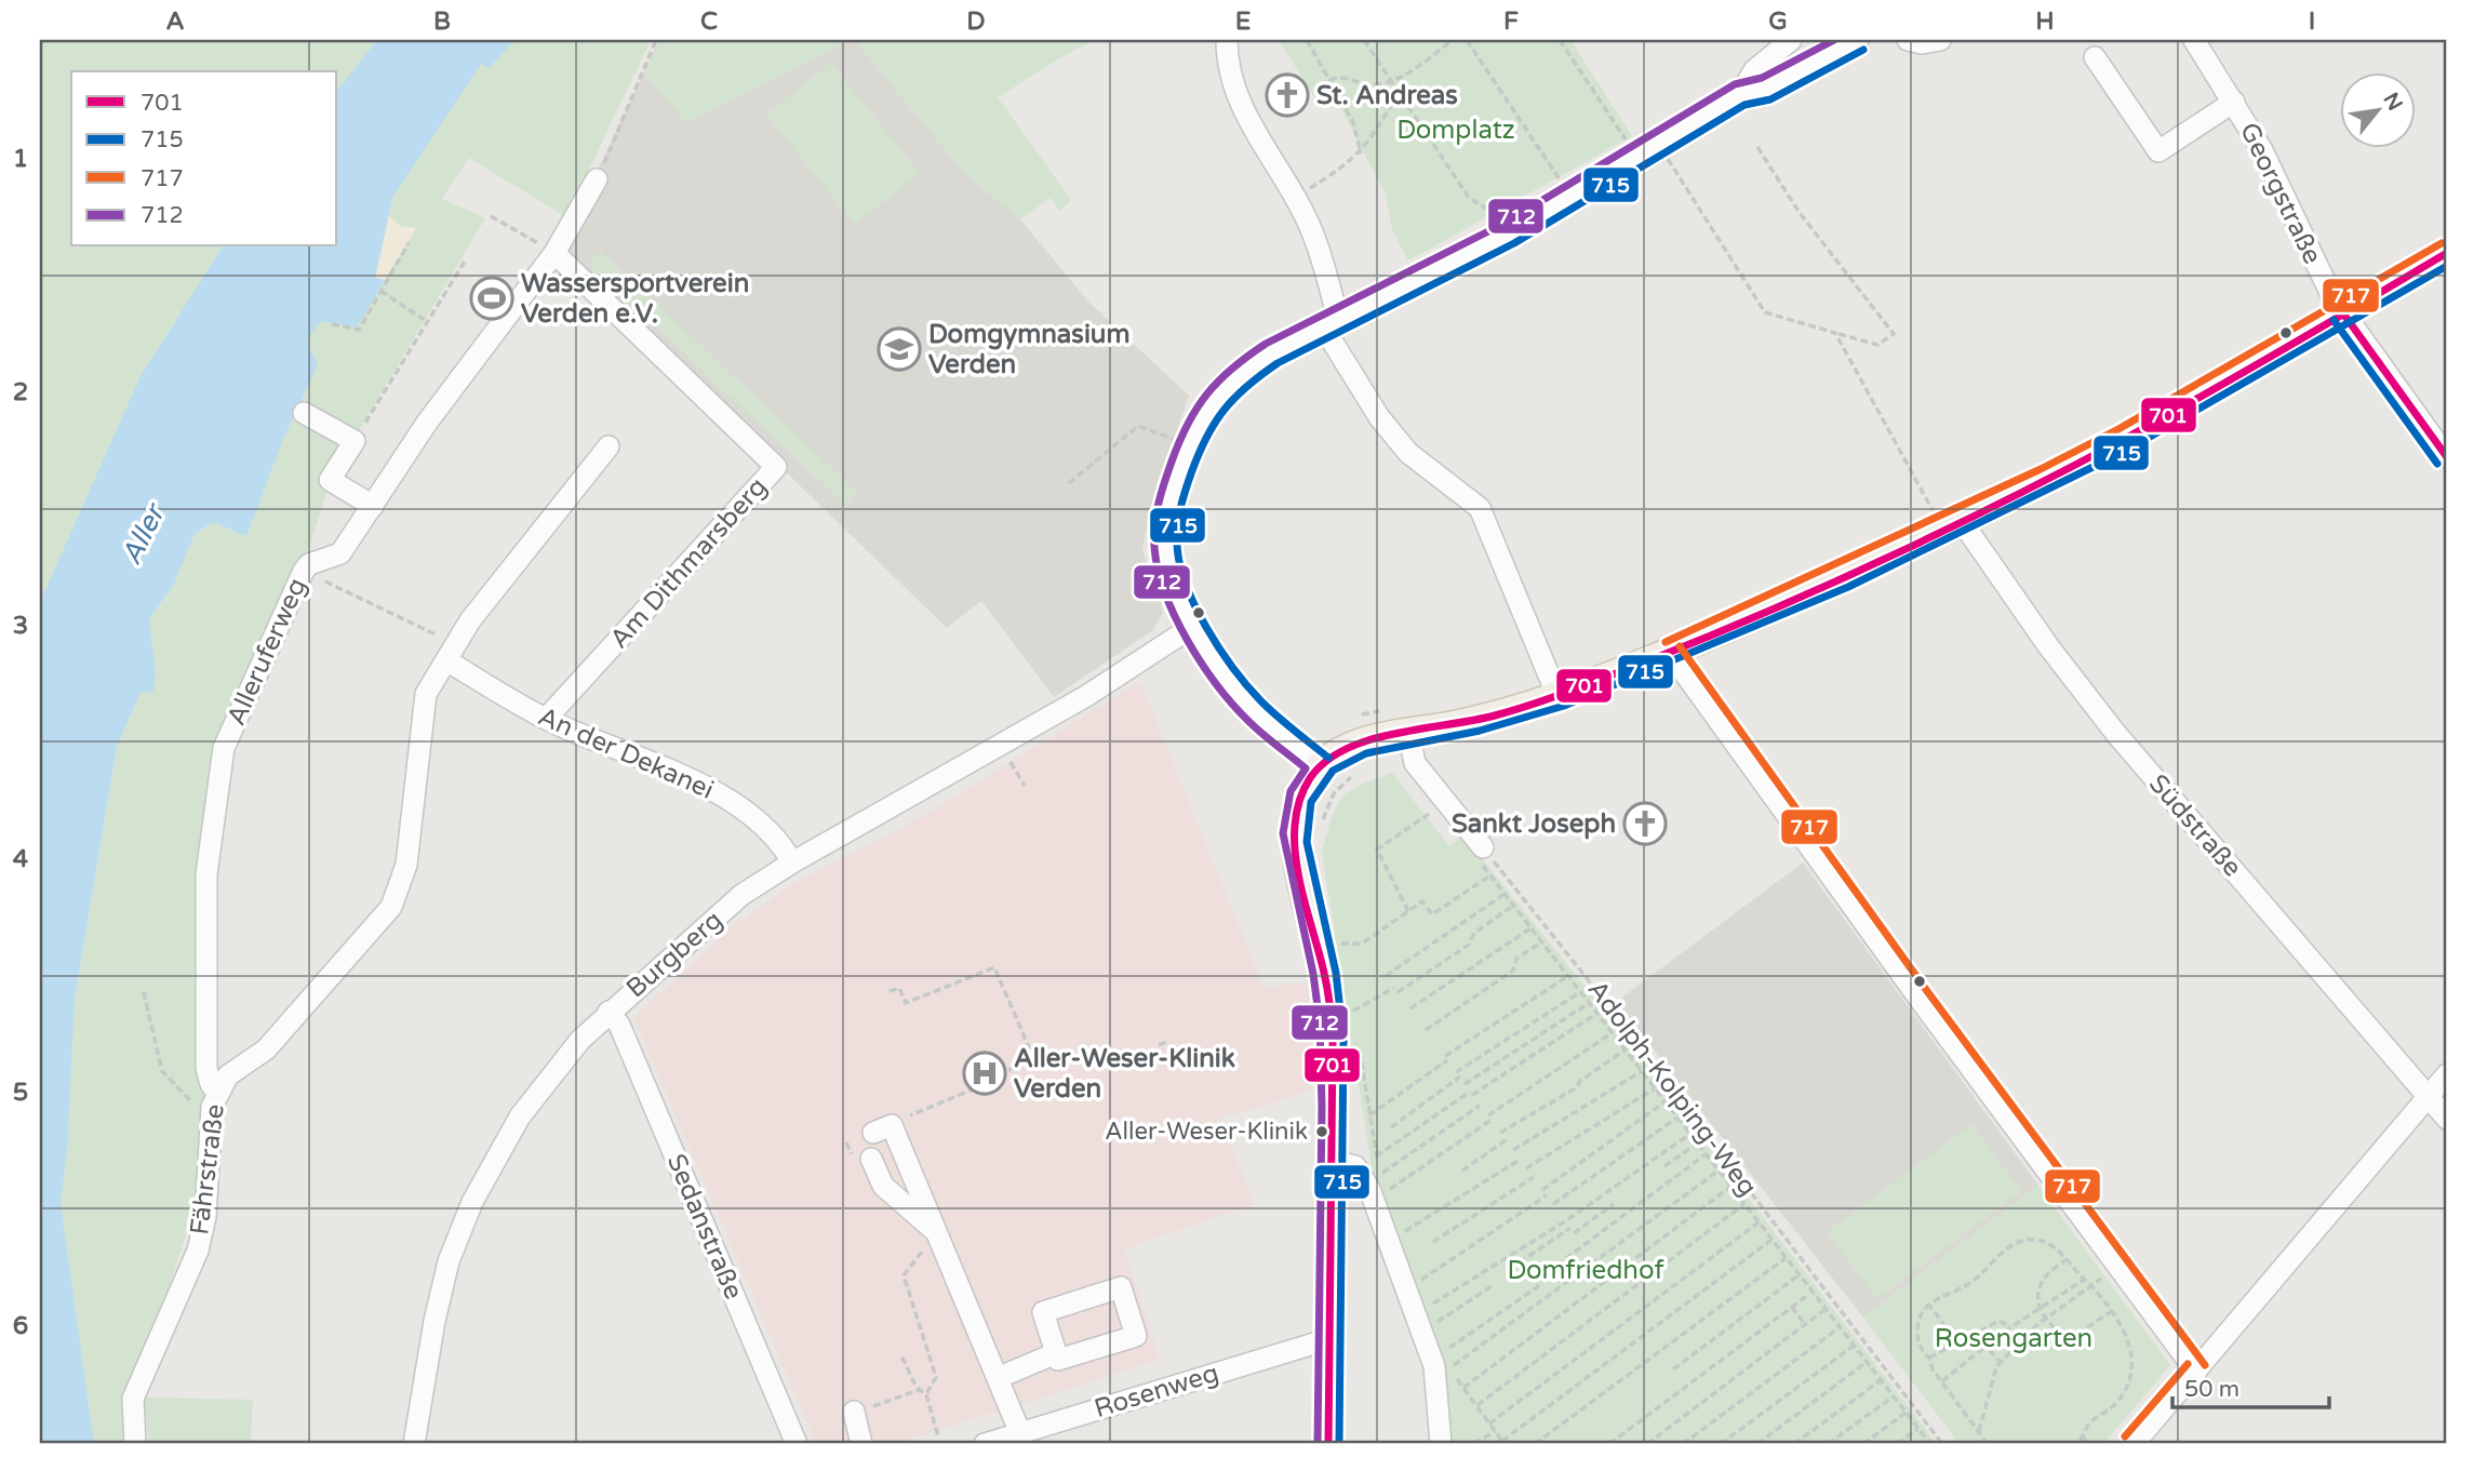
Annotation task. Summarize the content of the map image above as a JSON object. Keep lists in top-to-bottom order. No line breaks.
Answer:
{"streets":{"street":["Georgstraße","Am Dithmarsberg","Alleruferweg","An der Dekanei","Südstraße","Burgberg","Fährstraße","Sedanstraße","Rosenweg"],"path":["Adolph-Kolping-Weg"]},"crossings":[["Am Dithmarsberg","Alleruferweg"],["Am Dithmarsberg","An der Dekanei"],["Alleruferweg","Fährstraße"],["An der Dekanei","Burgberg"],["An der Dekanei","Fährstraße"],["Burgberg","Sedanstraße"]],"water":["Aller"],"parks":["Domplatz","Domfriedhof","Rosengarten"],"places":{"church":["St. Andreas","Sankt Joseph"],"sports":["Wassersportverein Verden e.V."],"school or university":["Domgymnasium Verden"],"hospital":["Aller-Weser-Klinik Verden"],"other":["Aller-Weser-Klinik"]},"lines":["transit line 712","transit line 715","transit line 717","transit line 701"],"legend":["701","715","717","712"],"scale_bar":"50 m","north":"top right","grid":{"columns":["A","B","C","D","E","F","G","H","I"],"rows":["1","2","3","4","5","6"]}}
